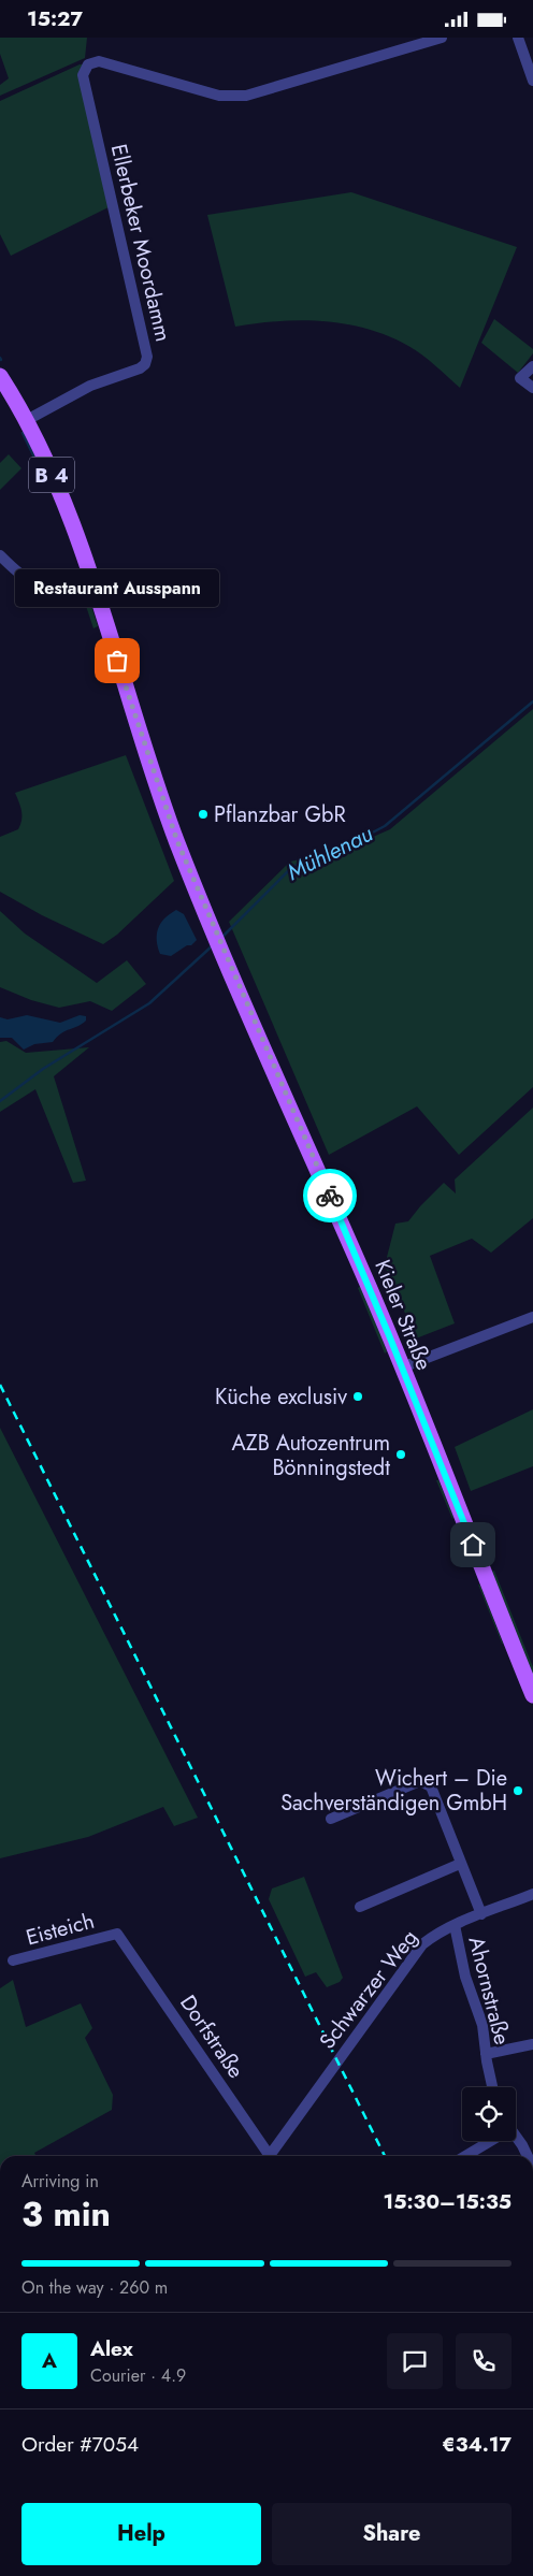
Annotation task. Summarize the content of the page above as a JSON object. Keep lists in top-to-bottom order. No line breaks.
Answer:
{"streets":{"main road":["B 4","Kieler Straße"],"street":["Ellerbeker Moordamm","Eisteich","Schwarzer Weg","Ahornstraße","Dorfstraße"]},"crossings":[["Ellerbeker Moordamm","B 4"],["B 4","Kieler Straße"],["Eisteich","Dorfstraße"],["Schwarzer Weg","Ahornstraße"]],"water":["Mühlenau"],"places":["Restaurant Ausspann","Pflanzbar GbR","Küche exclusiv","AZB Autozentrum Bönningstedt","Wichert – Die Sachverständigen GmbH"],"page":{"status":"15:27","bubble":"Restaurant Ausspann","heading":["3 min","Arriving in","15:30–15:35"],"panel":["Alex","Courier · 4.9","Order #7054","€34.17"],"bar":"On the way · 260 m","round":"A","buttons":["Help","Share"]}}
